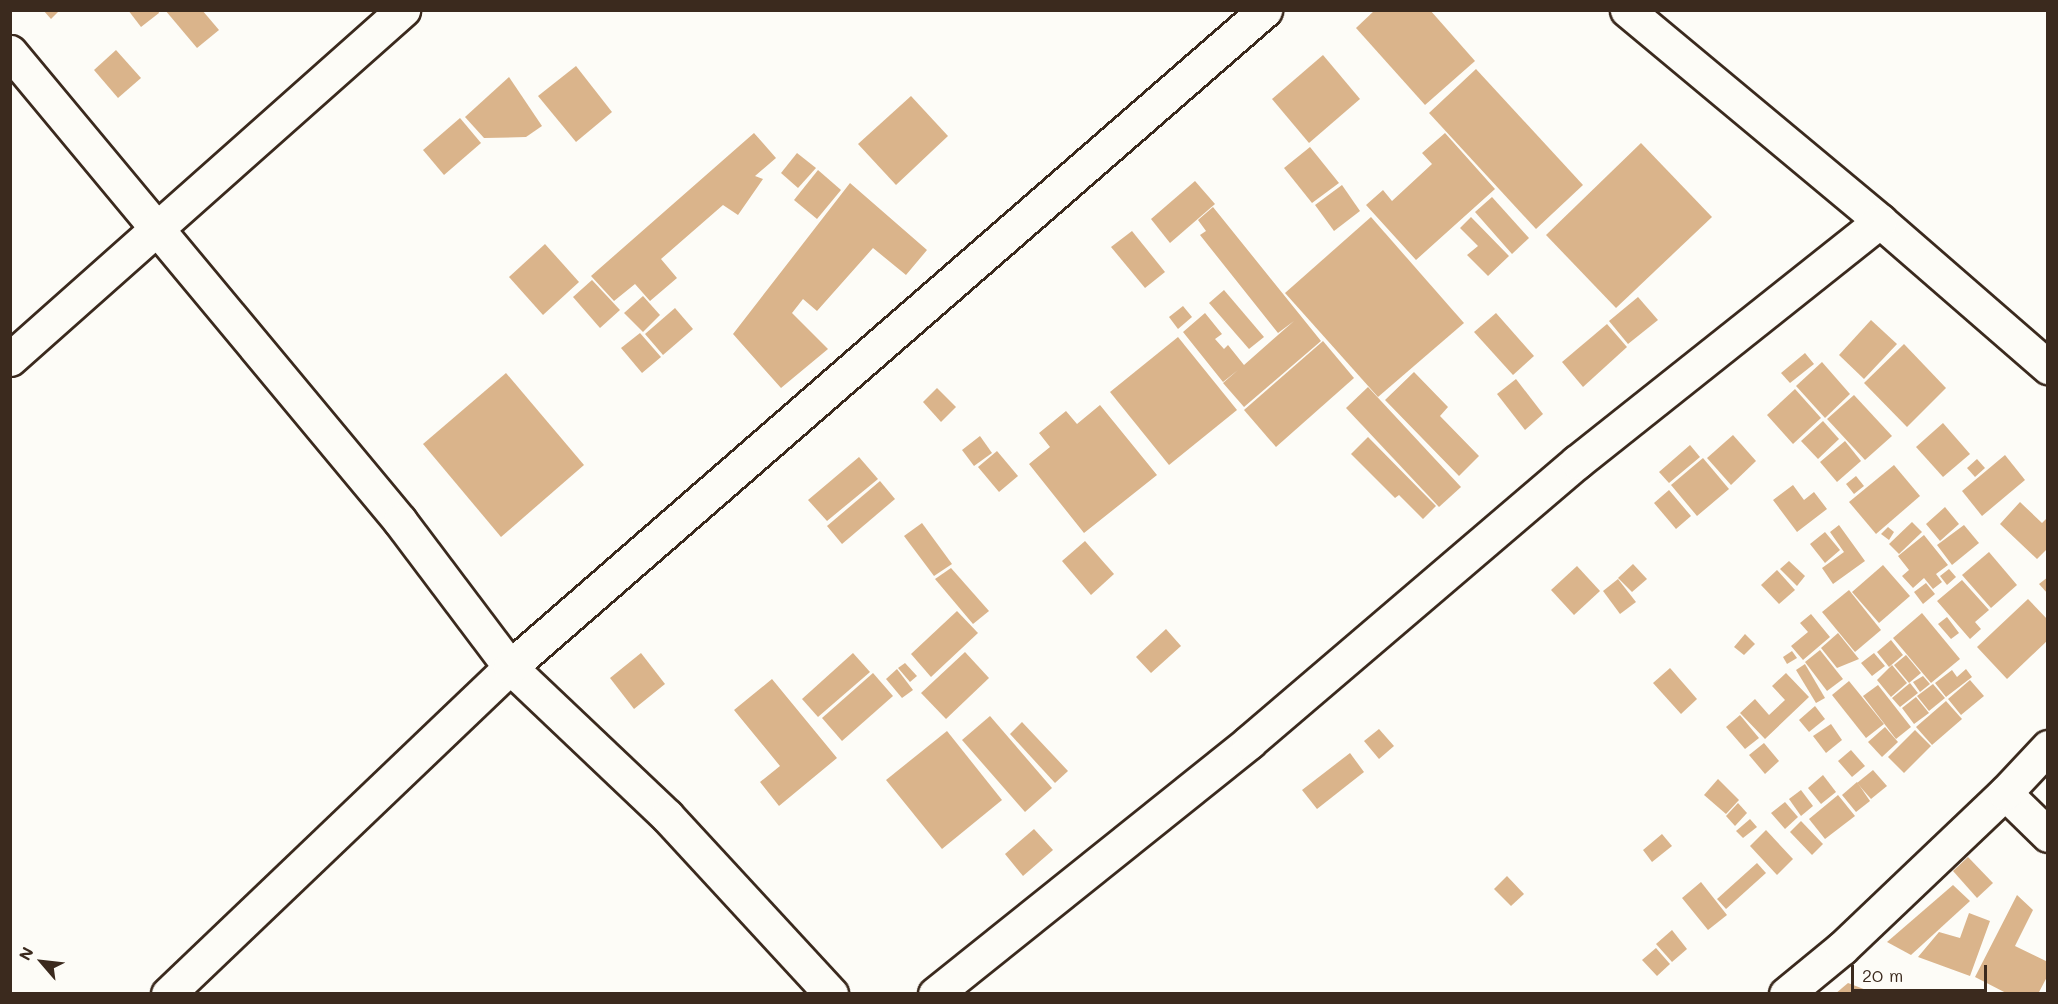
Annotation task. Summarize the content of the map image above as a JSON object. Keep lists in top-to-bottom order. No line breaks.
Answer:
{"scale_bar":"20 m","north":"top left"}
